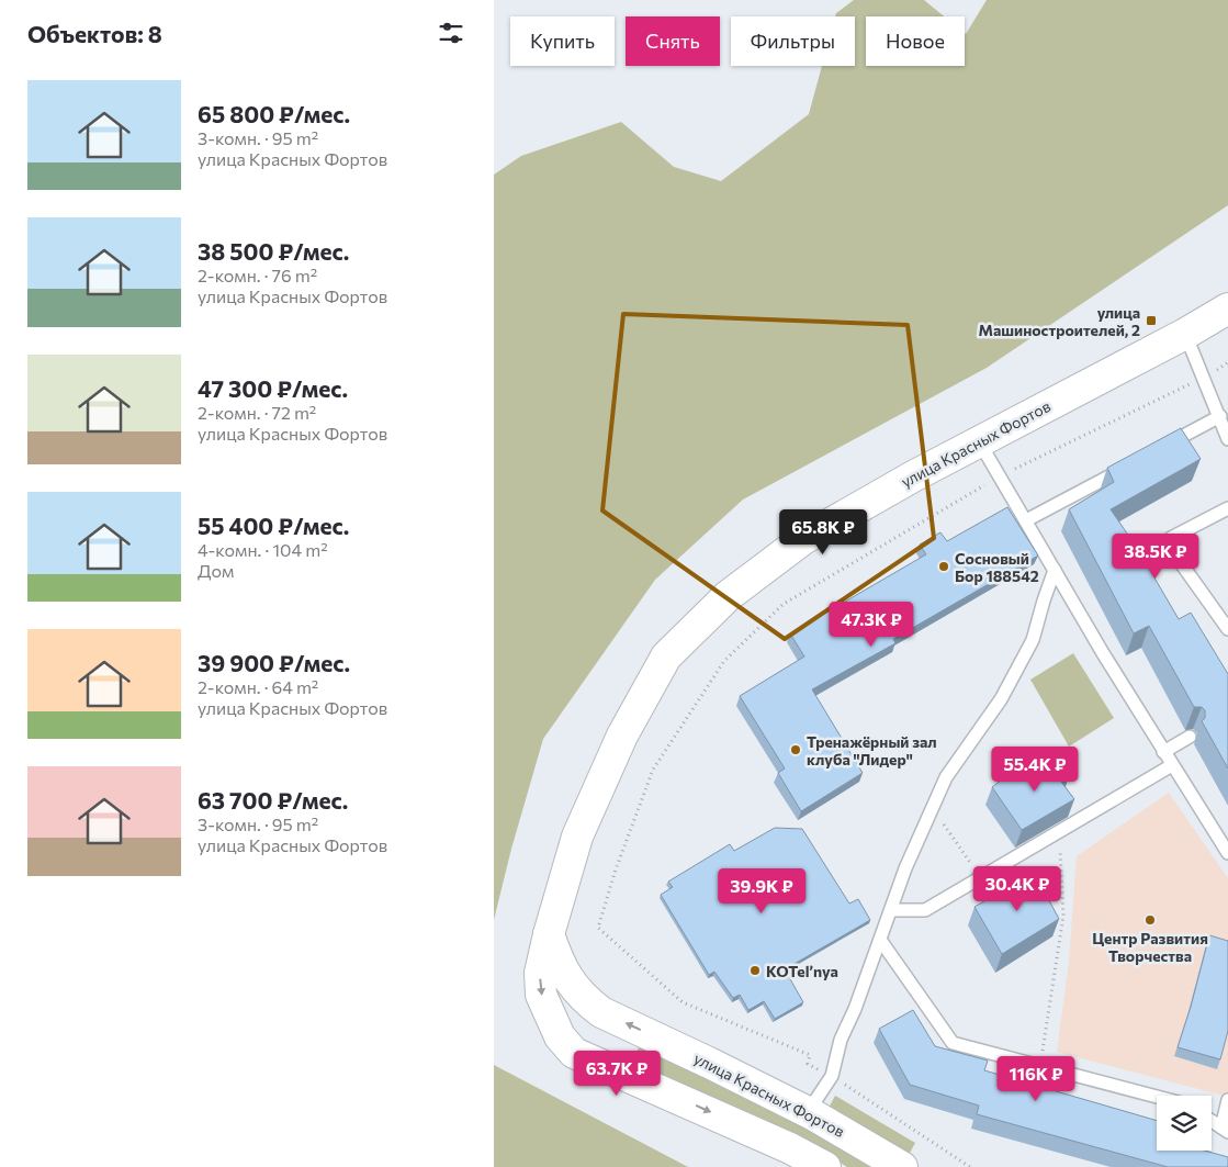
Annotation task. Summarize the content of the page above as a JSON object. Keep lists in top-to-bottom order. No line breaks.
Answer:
{"streets":{"street":["улица Красных Фортов"]},"places":{"transit":["улица Машиностроителей, 2"],"other":["Сосновый Бор 188542","Тренажёрный зал клуба \"Лидер\"","Центр Развития Творчества","KOTel’nya"]},"page":{"heading":"Объектов: 8","chip":["Купить","Снять","Фильтры","Новое"],"list":[{"name":"65 800 ₽/мес.","note":"3-комн. · 95 m² · улица Красных Фортов"},{"name":"38 500 ₽/мес.","note":"2-комн. · 76 m² · улица Красных Фортов"},{"name":"47 300 ₽/мес.","note":"2-комн. · 72 m² · улица Красных Фортов"},{"name":"55 400 ₽/мес.","note":"4-комн. · 104 m² · Дом"},{"name":"39 900 ₽/мес.","note":"2-комн. · 64 m² · улица Красных Фортов"},{"name":"63 700 ₽/мес.","note":"3-комн. · 95 m² · улица Красных Фортов"}],"price":["65.8K ₽","38.5K ₽","47.3K ₽","55.4K ₽","30.4K ₽","39.9K ₽","63.7K ₽","116K ₽"]}}
